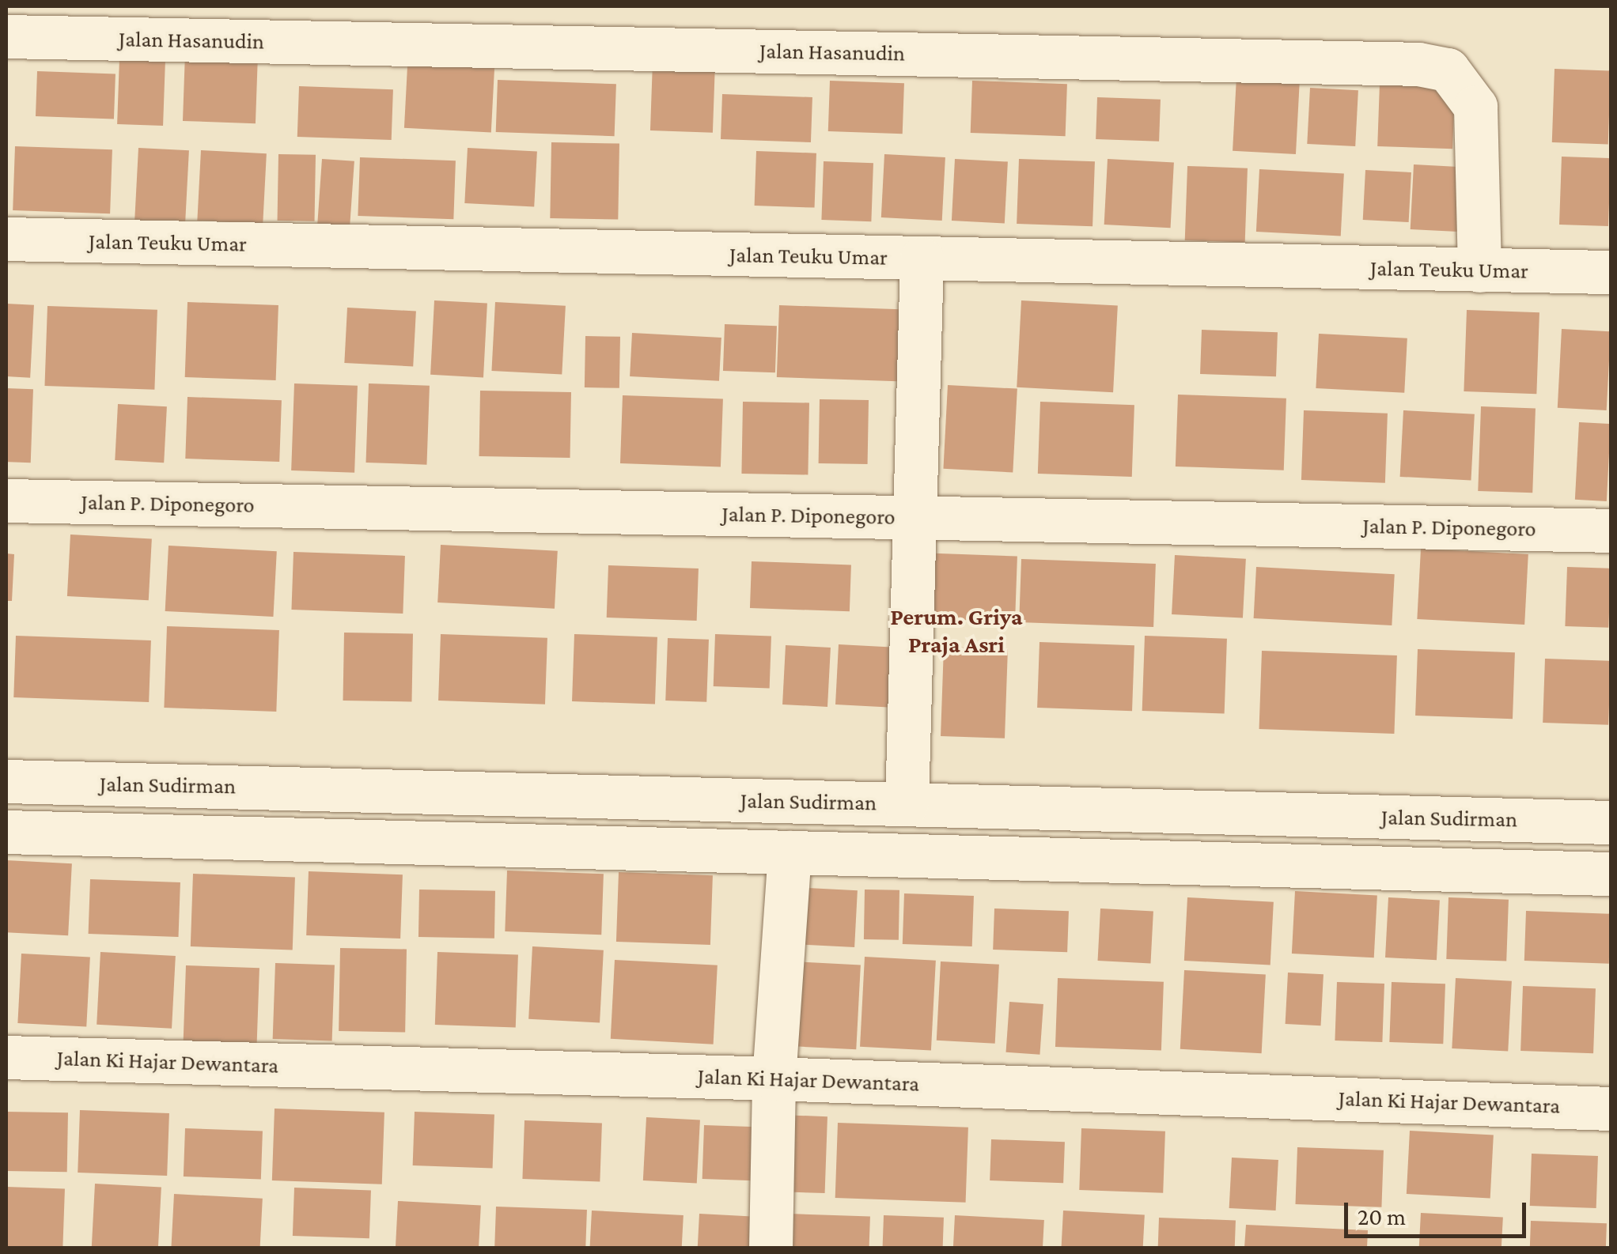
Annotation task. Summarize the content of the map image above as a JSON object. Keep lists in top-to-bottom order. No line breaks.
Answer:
{"streets":{"street":["Jalan Hasanudin","Jalan Teuku Umar","Jalan P. Diponegoro","Jalan Sudirman","Jalan Ki Hajar Dewantara"]},"crossings":[["Jalan Hasanudin","Jalan Teuku Umar"]],"districts":["Perum. Griya Praja Asri"],"scale_bar":"20 m"}
